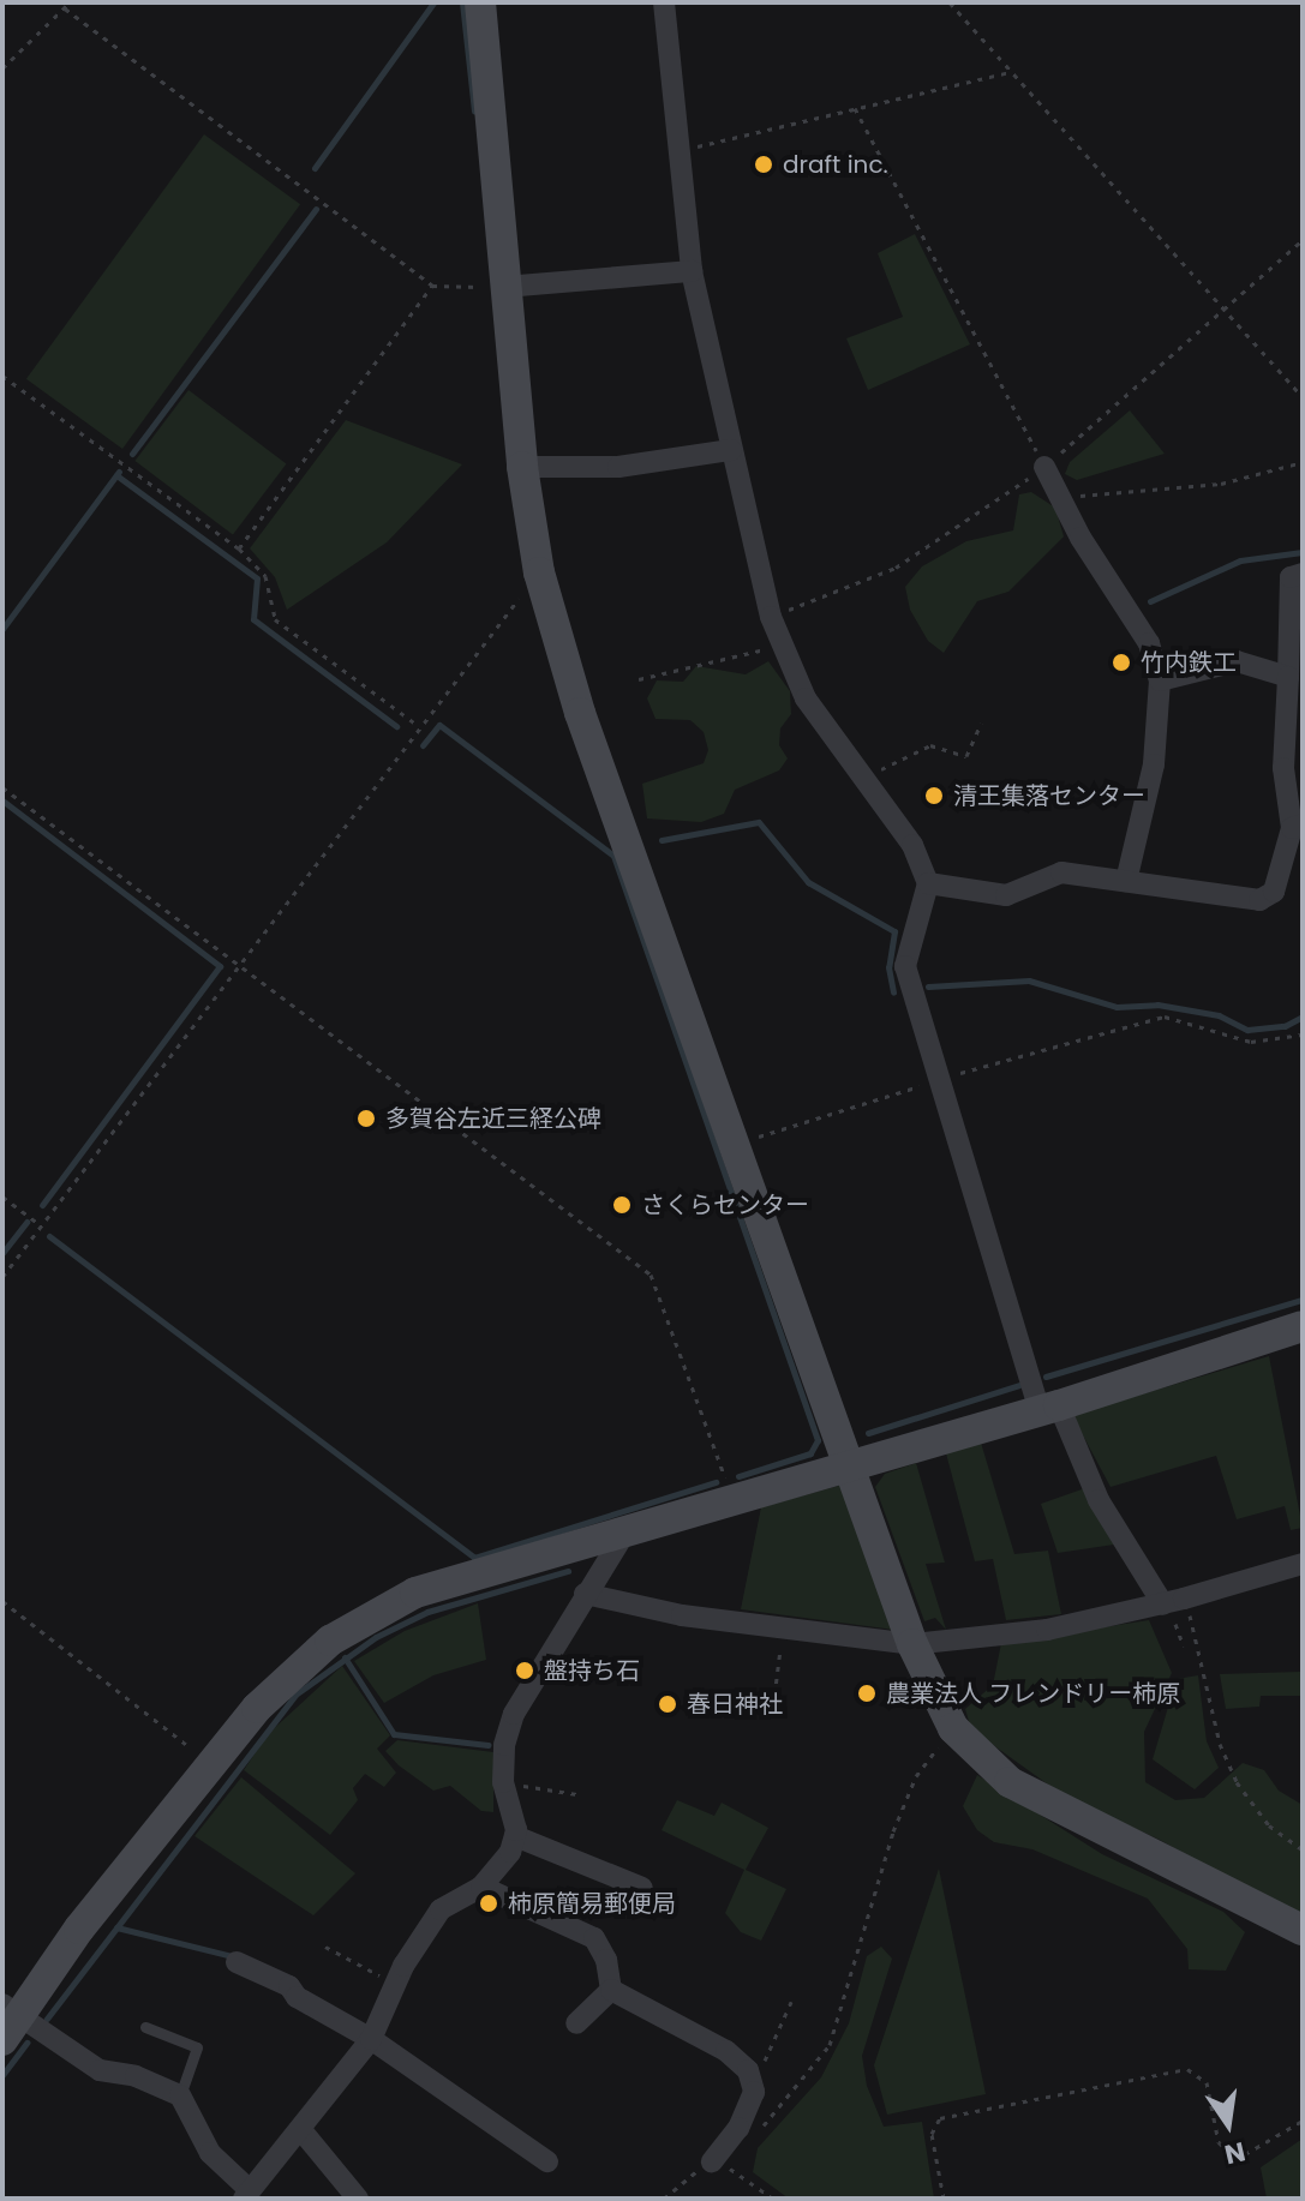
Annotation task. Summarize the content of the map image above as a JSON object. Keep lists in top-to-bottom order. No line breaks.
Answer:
{"places":["draft inc.","竹内鉄工","清王集落センター","多賀谷左近三経公碑","さくらセンター","盤持ち石","農業法人 フレンドリー柿原","春日神社","柿原簡易郵便局"],"north":"bottom"}
